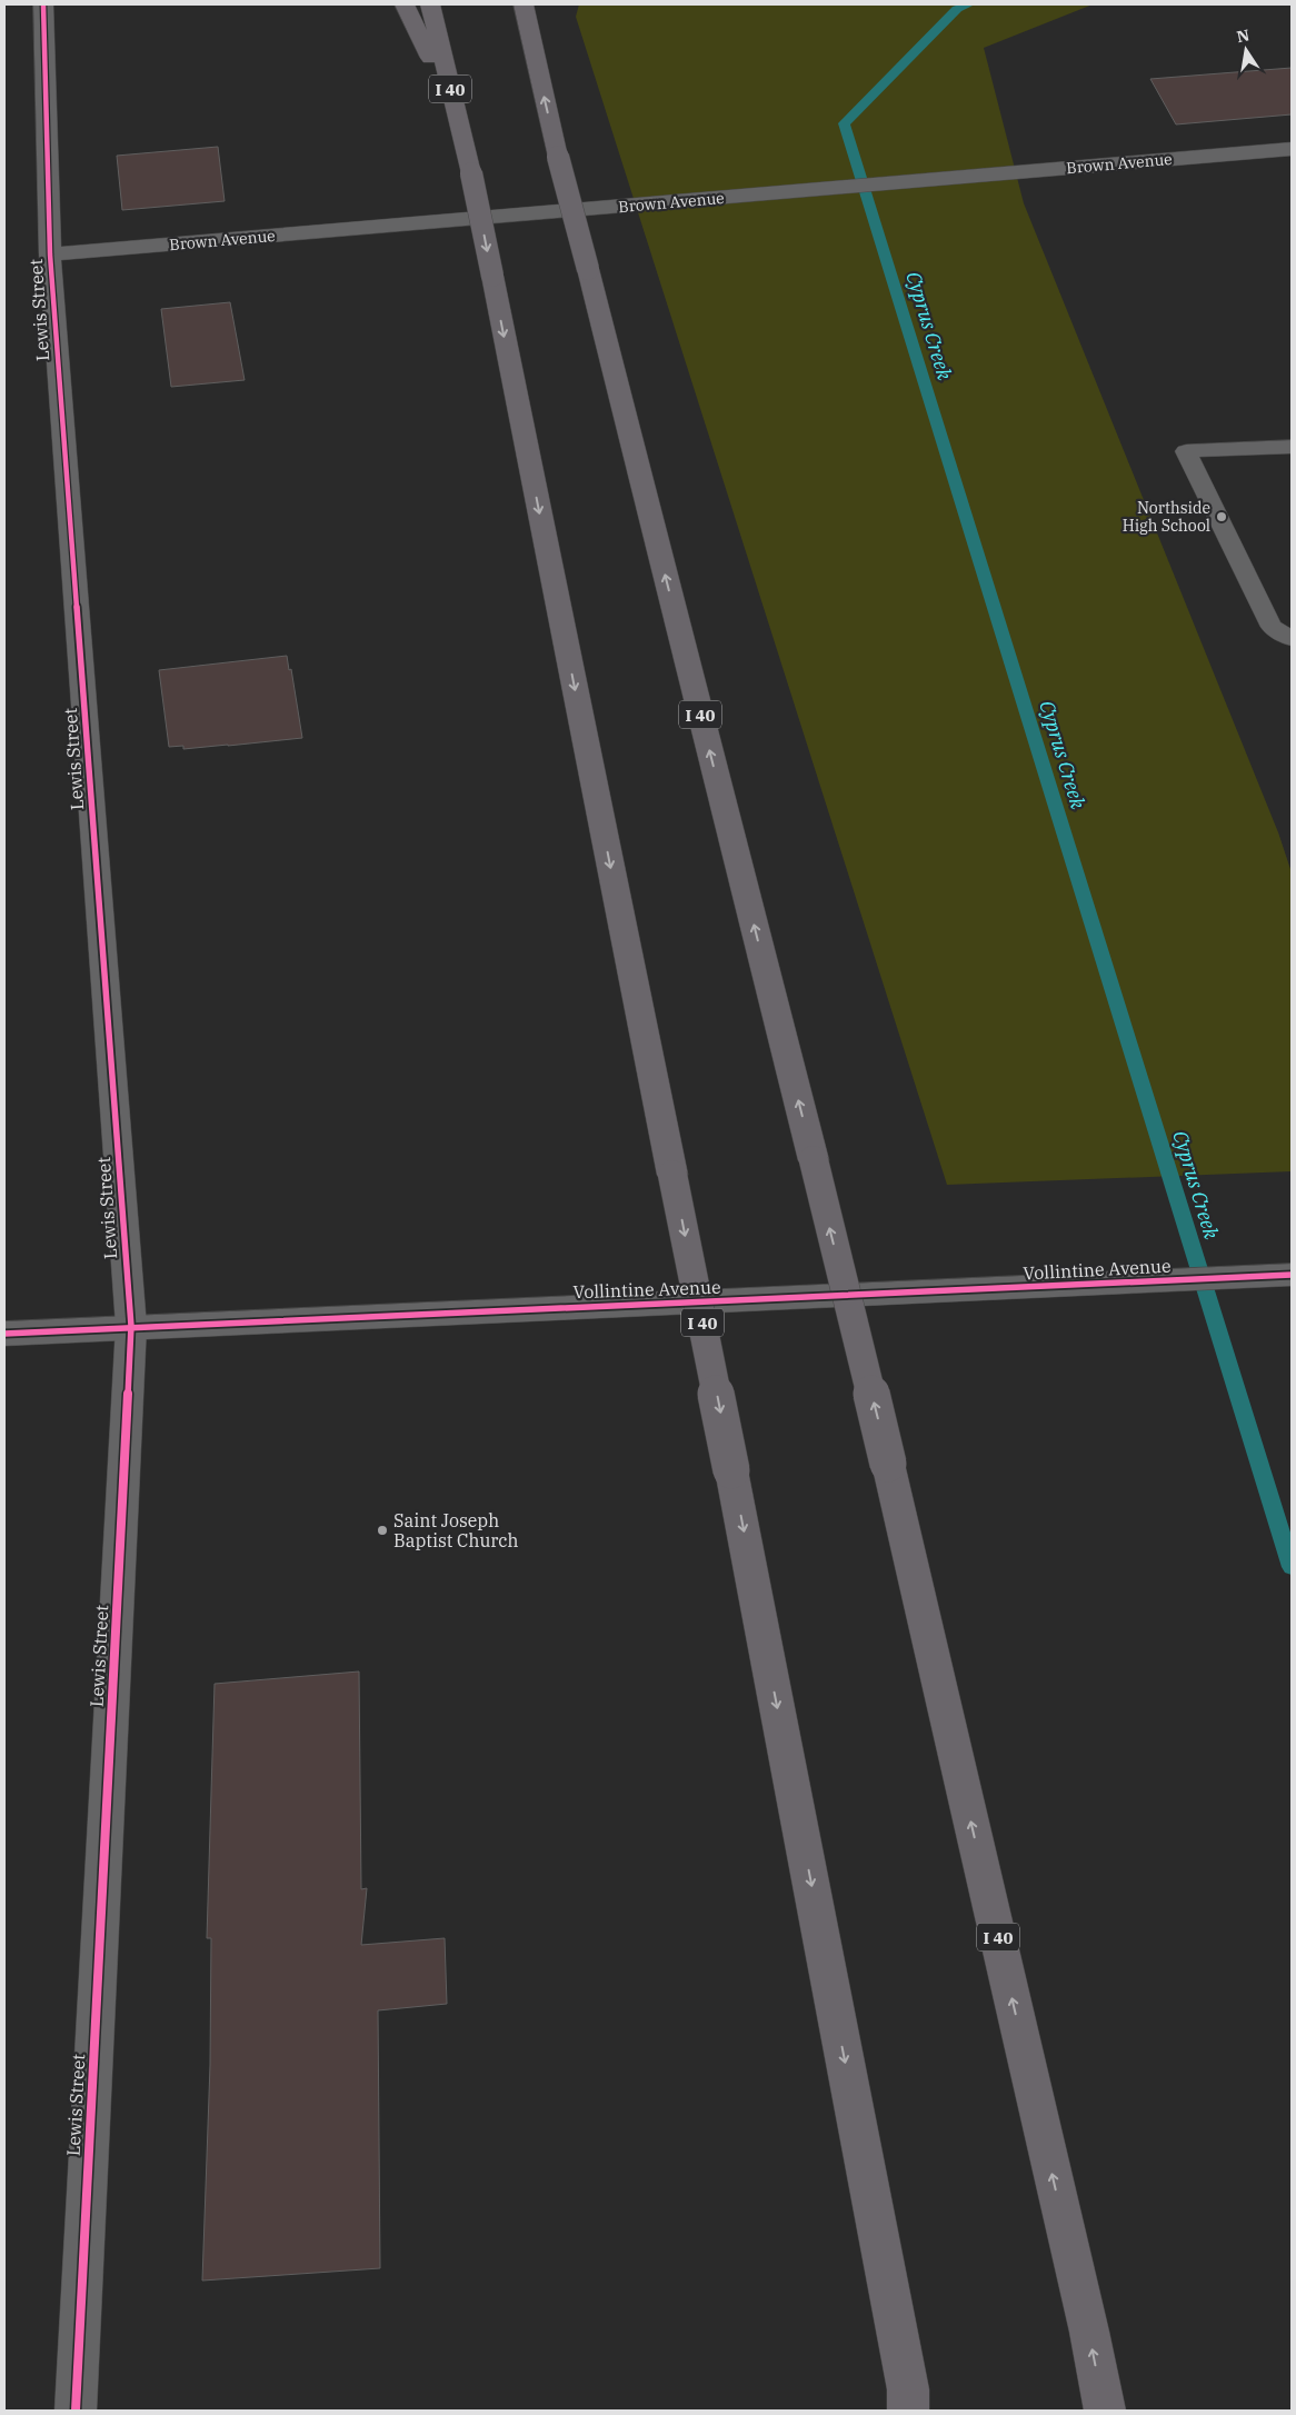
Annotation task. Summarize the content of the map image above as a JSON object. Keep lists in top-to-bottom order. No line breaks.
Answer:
{"streets":{"highway":["I 40"],"street":["Brown Avenue","Lewis Street","Vollintine Avenue"]},"crossings":[["Brown Avenue","Lewis Street"],["Lewis Street","Vollintine Avenue"]],"water":["Cyprus Creek"],"places":["Northside High School","Saint Joseph Baptist Church"],"north":"top"}
